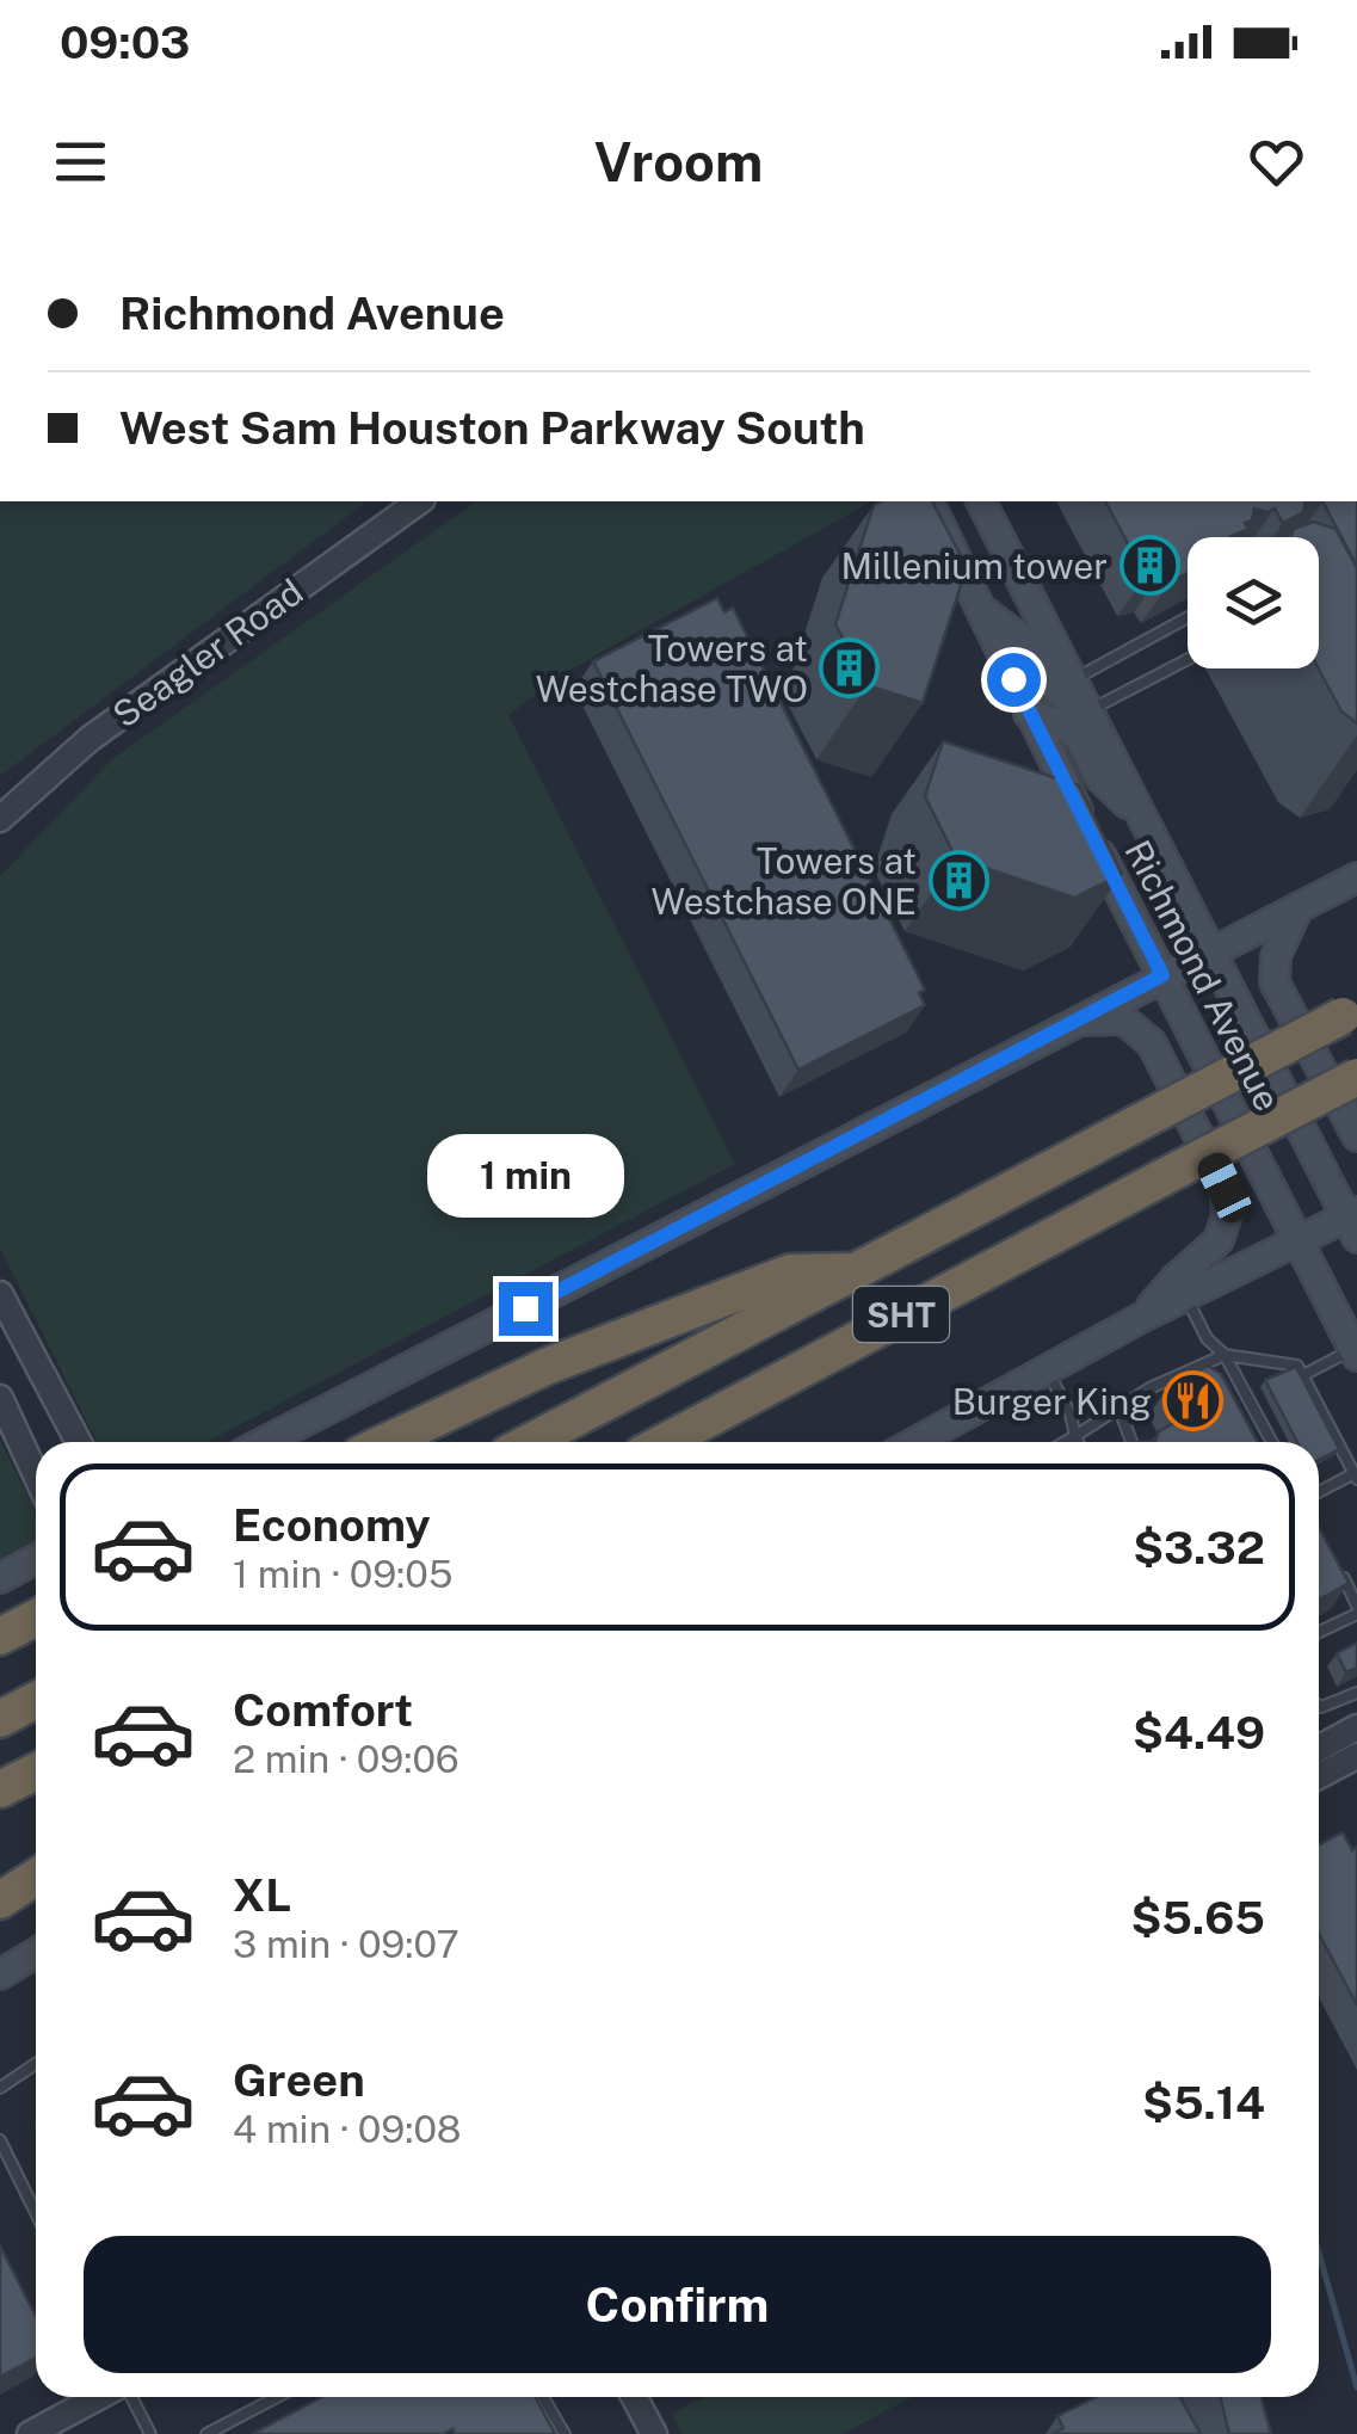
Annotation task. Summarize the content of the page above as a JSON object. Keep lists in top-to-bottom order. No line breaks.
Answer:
{"streets":{"highway":["SHT"],"main road":["Richmond Avenue"],"street":["Seagler Road"]},"places":{"building":["Millenium tower","Towers at Westchase TWO","Towers at Westchase ONE"],"restaurant":["Burger King"]},"page":{"status":"09:03","header":"Vroom","banner":["Richmond Avenue","West Sam Houston Parkway South"],"bubble":"1 min","list":[{"name":"Economy","note":"1 min · 09:05","value":"$3.32"},{"name":"Comfort","note":"2 min · 09:06","value":"$4.49"},{"name":"XL","note":"3 min · 09:07","value":"$5.65"},{"name":"Green","note":"4 min · 09:08","value":"$5.14"}],"buttons":"Confirm"}}
